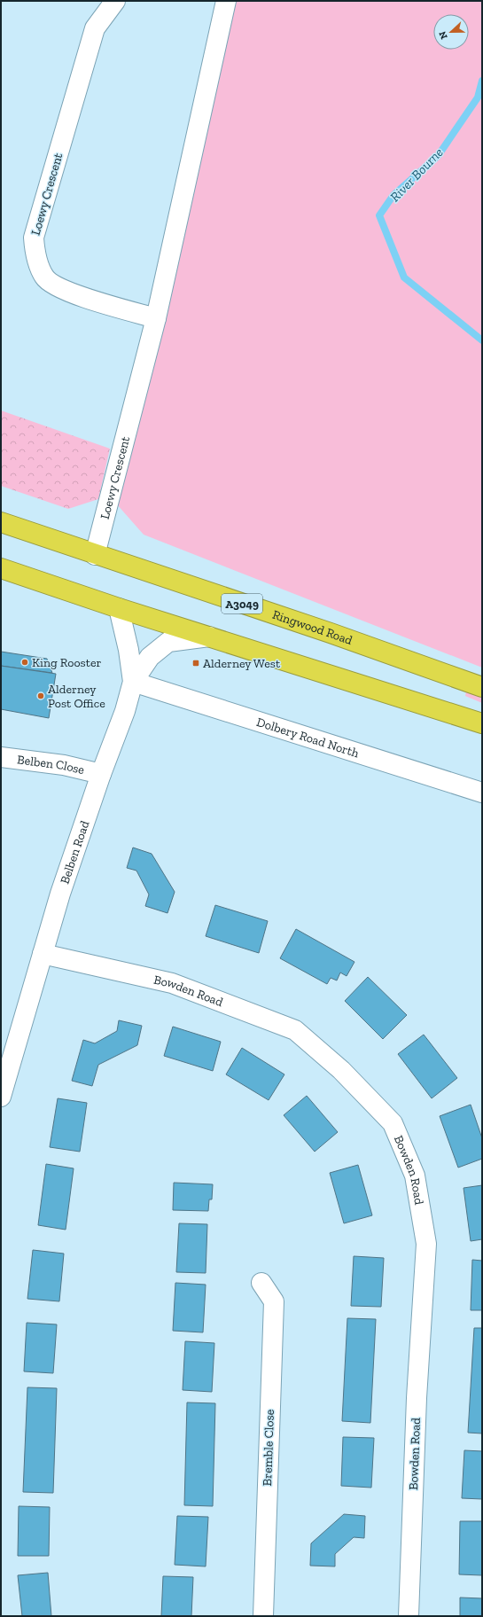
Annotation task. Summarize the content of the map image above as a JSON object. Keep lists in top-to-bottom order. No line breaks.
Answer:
{"streets":{"highway":["A3049","Ringwood Road"],"street":["Loewy Crescent","Dolbery Road North","Belben Close","Belben Road","Bowden Road","Bremble Close"]},"crossings":[["Loewy Crescent","Ringwood Road"],["Dolbery Road North","Belben Road"],["Belben Close","Belben Road"],["Belben Road","Bowden Road"]],"water":["River Bourne"],"places":{"other":["King Rooster","Alderney Post Office"],"transit":["Alderney West"]},"north":"left"}
